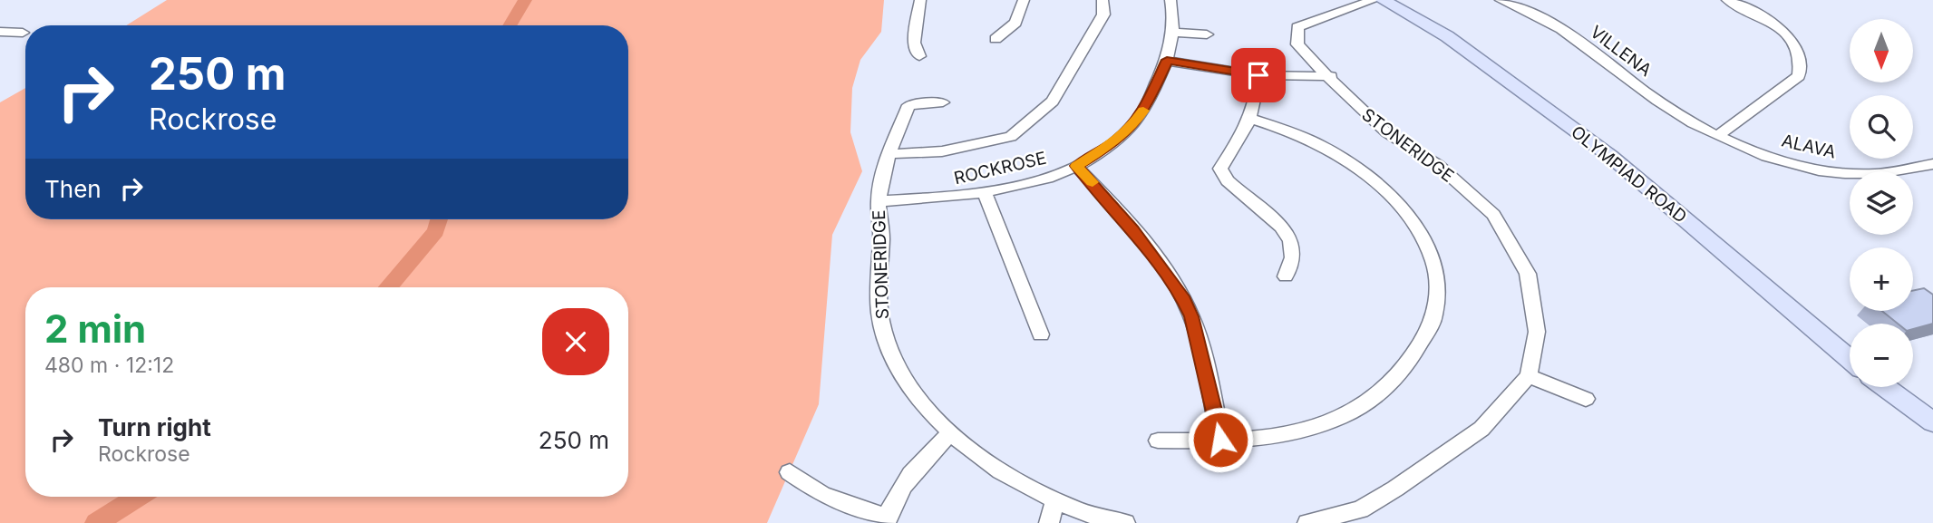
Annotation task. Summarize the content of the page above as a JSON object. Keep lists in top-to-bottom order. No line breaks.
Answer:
{"streets":{"main road":["OLYMPIAD ROAD"],"street":["VILLENA","STONERIDGE","ALAVA","ROCKROSE"]},"crossings":[["VILLENA","ALAVA"],["STONERIDGE","ROCKROSE"]],"north":"bottom","page":{"map_buttons":["+","−"],"turn":["250 m","Rockrose"],"then":"Then","heading":["2 min","480 m · 12:12"],"list":[{"name":"Turn right","note":"Rockrose","value":"250 m"}]}}
